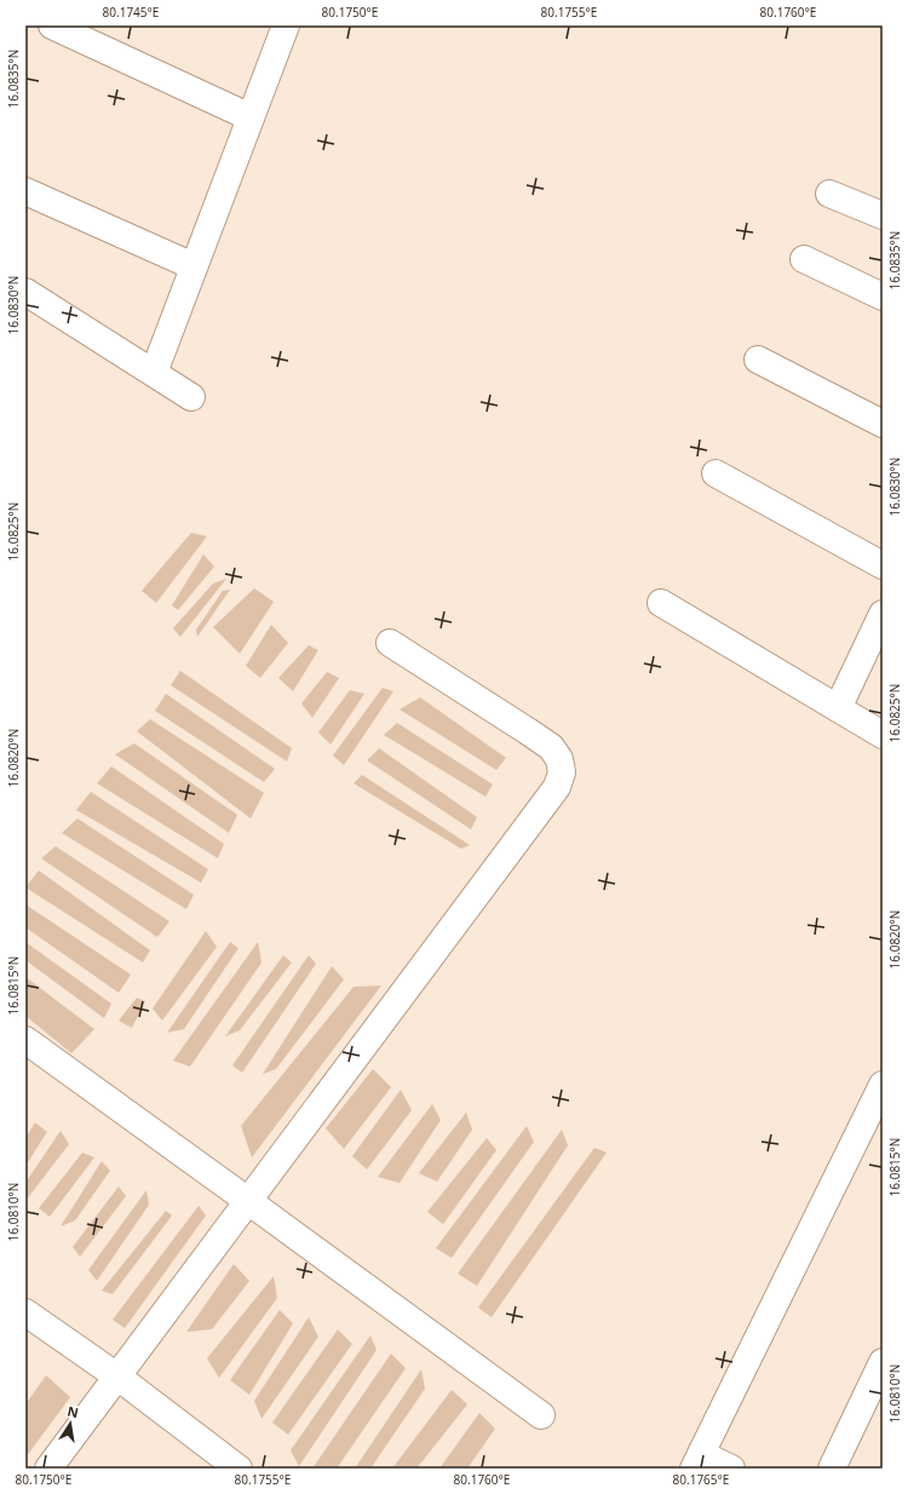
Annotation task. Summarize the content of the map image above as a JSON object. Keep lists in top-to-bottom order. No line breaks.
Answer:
{"north":"top","coordinates":["80.1745°E","80.1750°E","80.1755°E","80.1760°E","16.0835°N","16.0830°N","16.0825°N","16.0820°N","16.0815°N","16.0810°N","80.1765°E"]}
